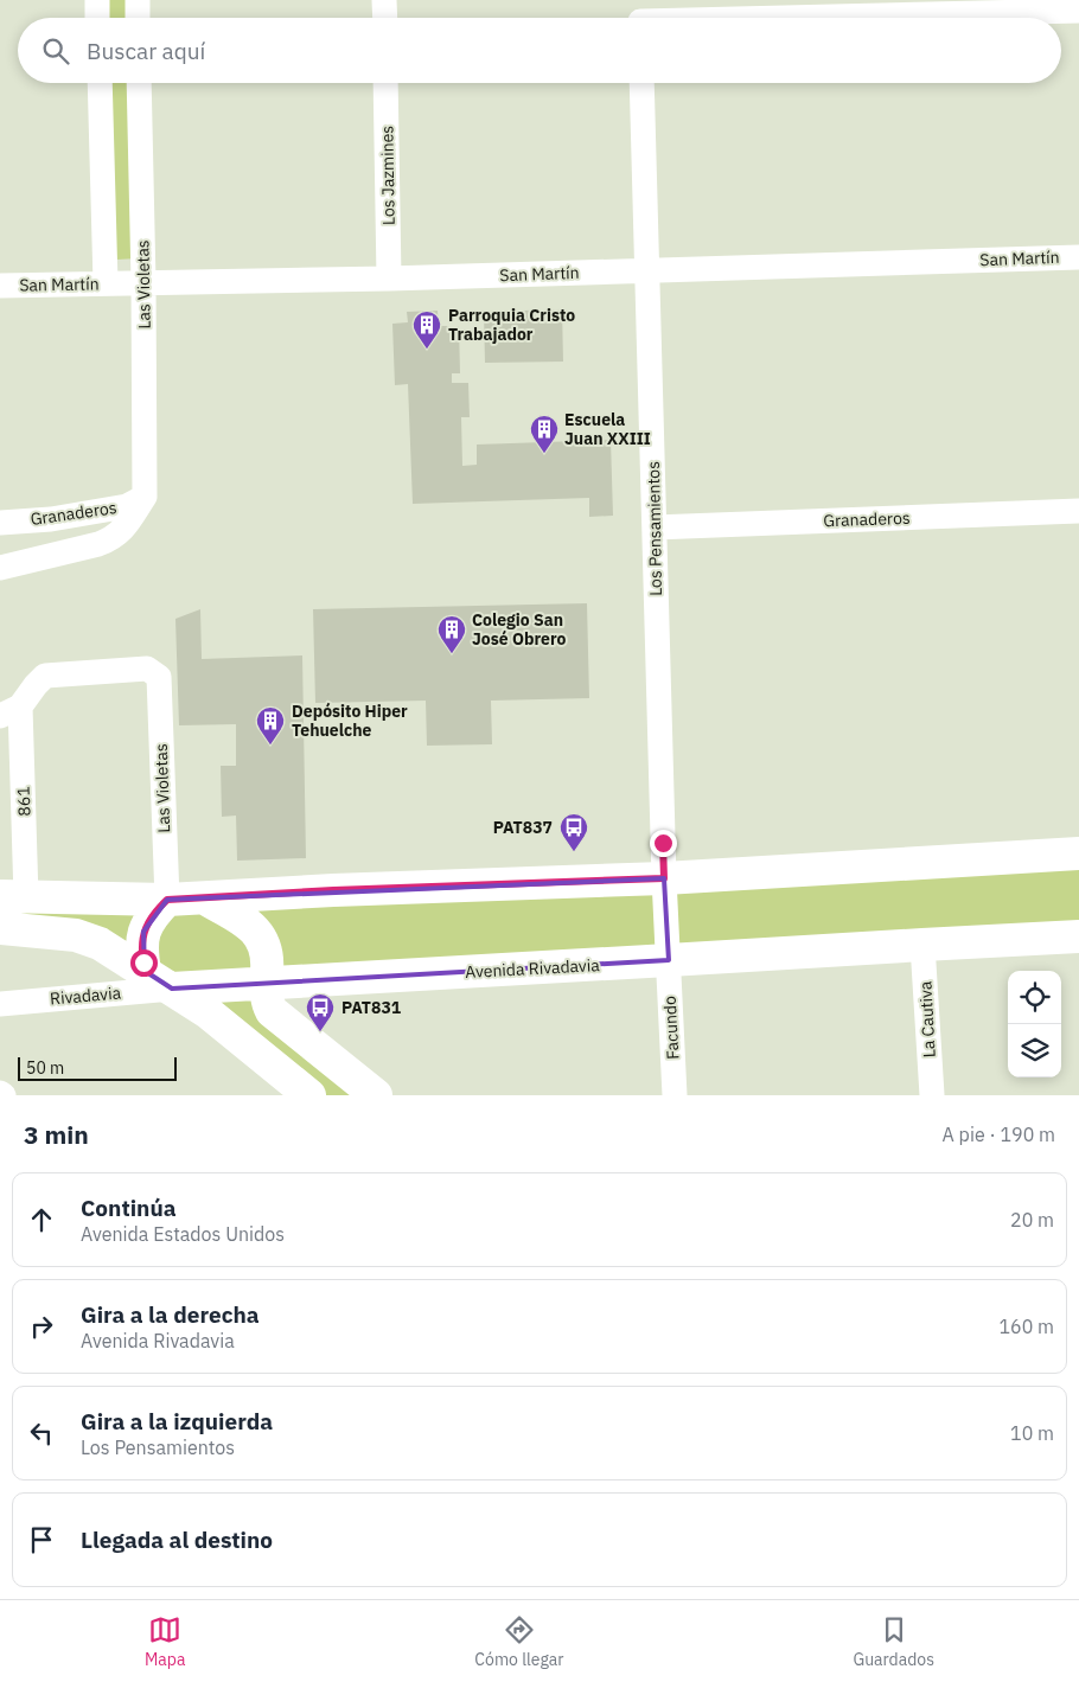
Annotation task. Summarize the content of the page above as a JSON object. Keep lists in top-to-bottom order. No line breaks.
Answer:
{"streets":{"main road":["Avenida Rivadavia"],"street":["Los Jazmines","San Martín","Las Violetas","Granaderos","Los Pensamientos","861","Rivadavia","La Cautiva","Facundo"]},"crossings":[["Los Jazmines","San Martín"],["San Martín","Las Violetas"],["San Martín","Los Pensamientos"],["Las Violetas","Granaderos"],["Las Violetas","861"],["Las Violetas","Avenida Rivadavia"],["Las Violetas","Rivadavia"],["Granaderos","Los Pensamientos"],["Los Pensamientos","Avenida Rivadavia"],["Los Pensamientos","Facundo"],["Avenida Rivadavia","Rivadavia"],["Avenida Rivadavia","La Cautiva"],["Avenida Rivadavia","Facundo"]],"places":{"building":["Parroquia Cristo Trabajador","Escuela Juan XXIII","Colegio San José Obrero","Depósito Hiper Tehuelche"],"bus stop":["PAT837","PAT831"]},"scale_bar":"50 m","page":{"search":"Buscar aquí","scale":"50 m","heading":["3 min","A pie · 190 m"],"list":[["Continúa","Avenida Estados Unidos","20 m"],["Gira a la derecha","Avenida Rivadavia","160 m"],["Gira a la izquierda","Los Pensamientos","10 m"],"Llegada al destino"],"nav":["Mapa","Cómo llegar","Guardados"]}}
